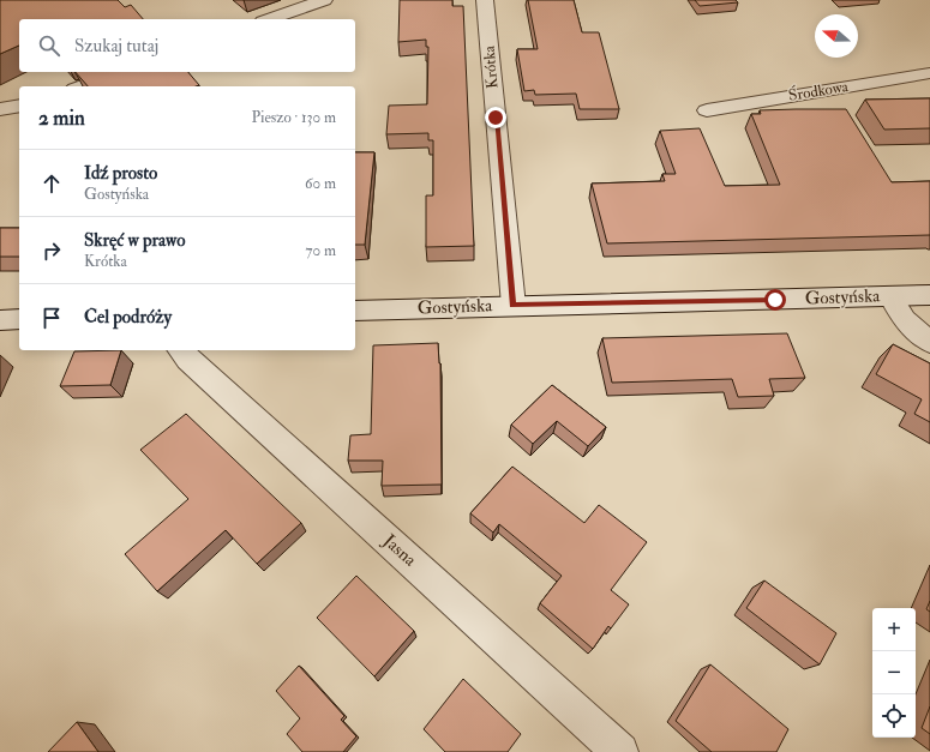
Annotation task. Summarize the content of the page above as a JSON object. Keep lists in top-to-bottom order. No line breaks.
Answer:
{"streets":{"street":["Krótka","Środkowa","Gostyńska","Jasna"]},"crossings":[["Krótka","Gostyńska"]],"north":"left","page":{"search":"Szukaj tutaj","heading":["2 min","Pieszo · 130 m"],"list":[["Idź prosto","Gostyńska","60 m"],["Skręć w prawo","Krótka","70 m"],"Cel podróży"],"map_buttons":["+","−"]}}
